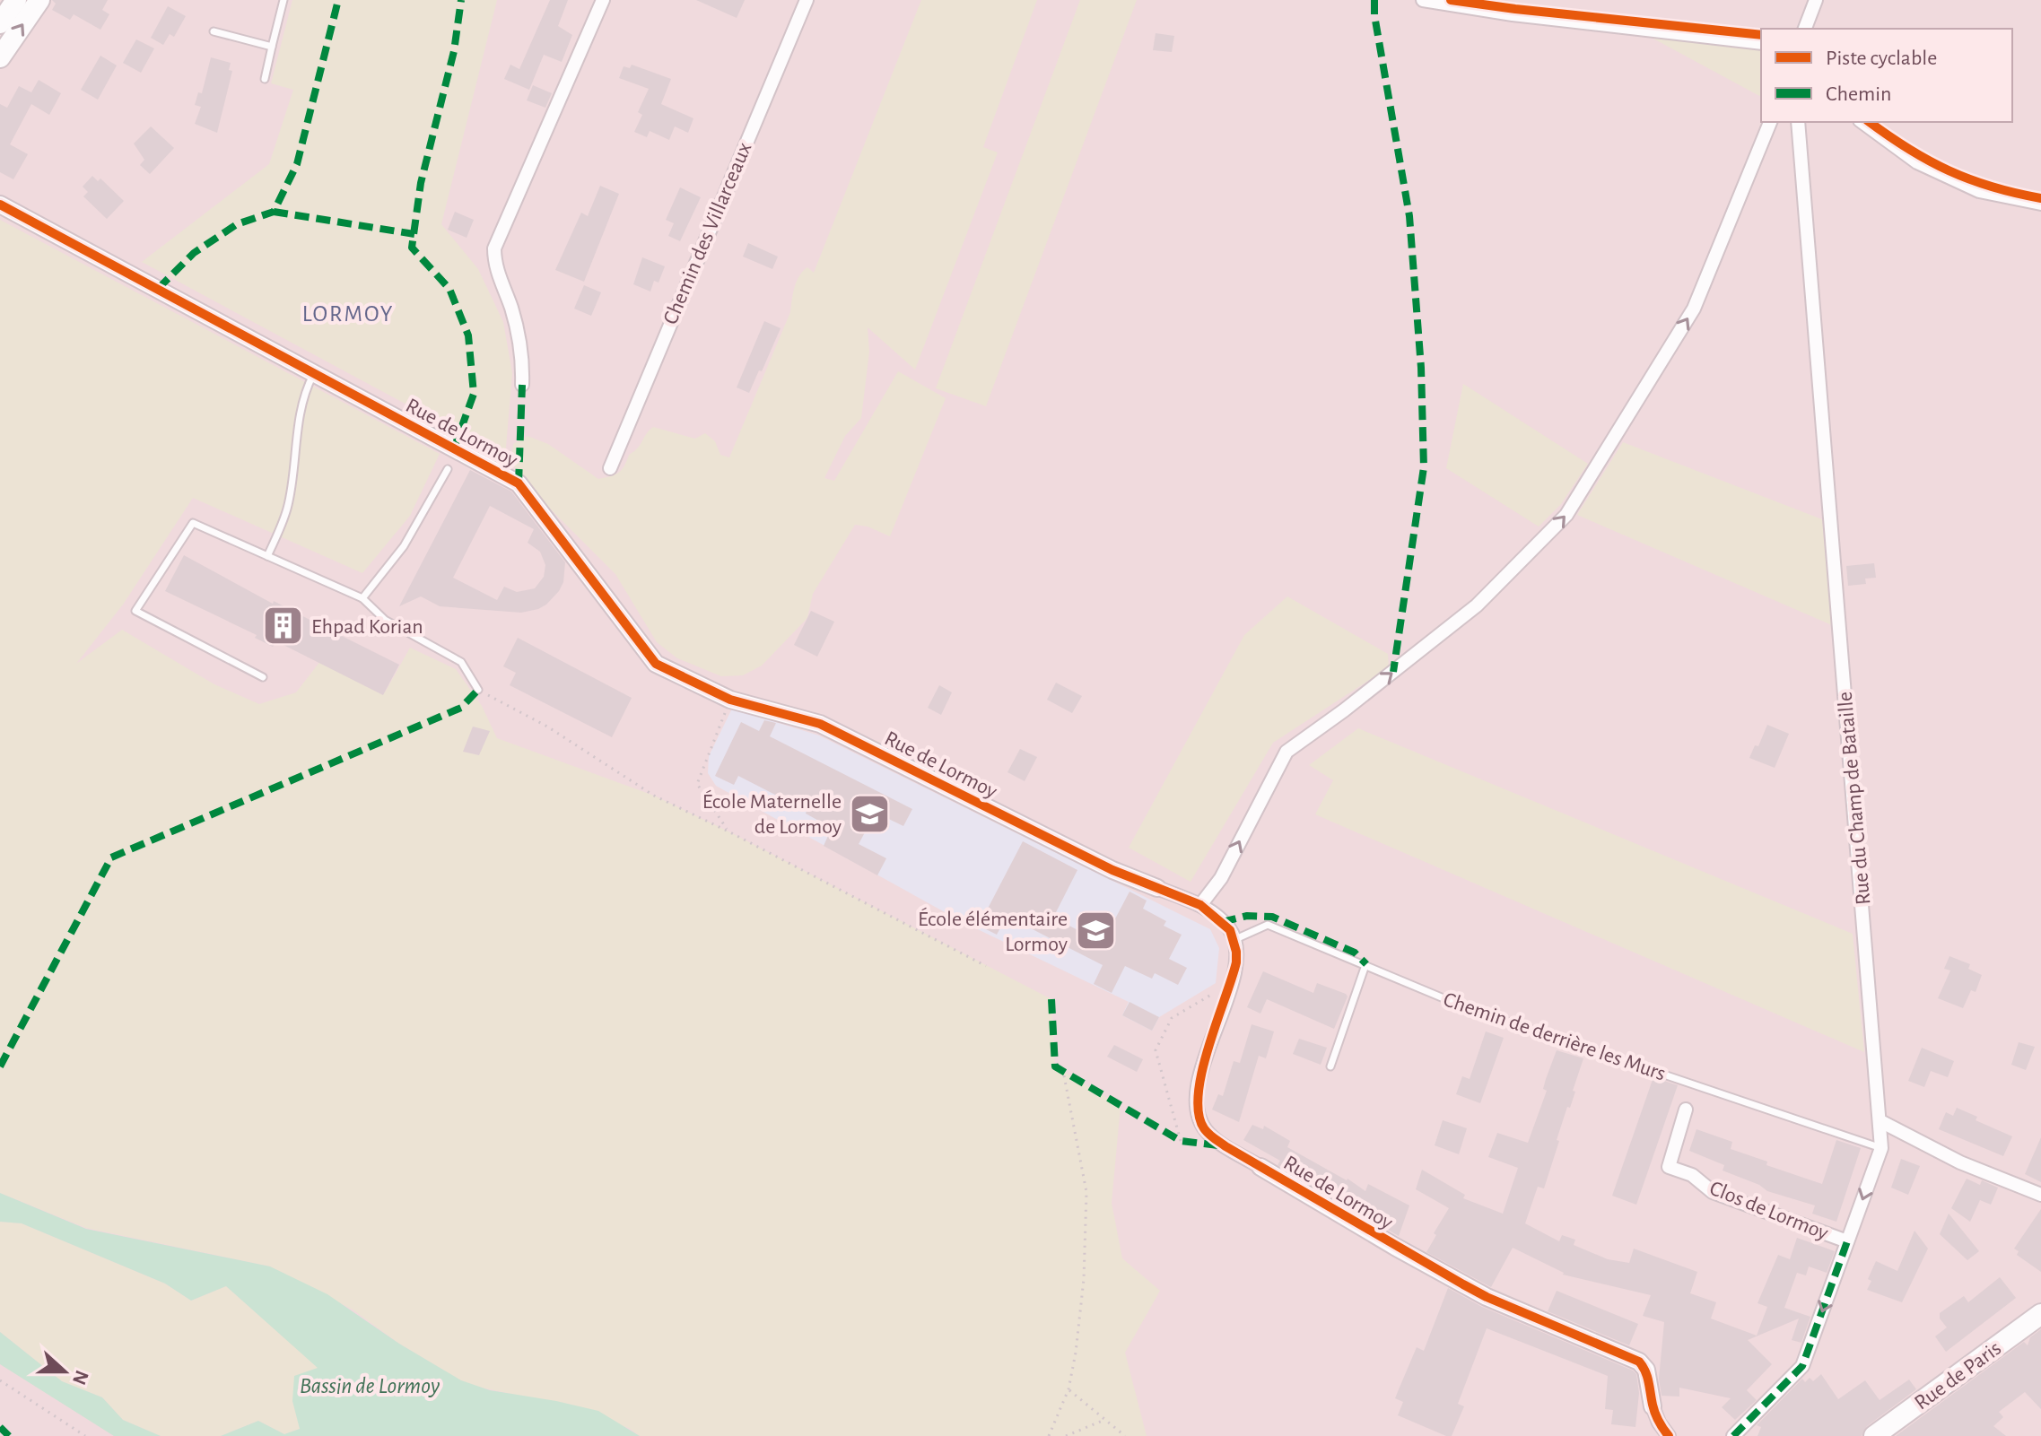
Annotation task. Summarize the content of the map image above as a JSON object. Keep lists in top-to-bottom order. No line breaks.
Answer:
{"streets":{"main road":["Rue de Paris"],"street":["Chemin des Villarceaux","Rue de Lormoy","Rue du Champ de Bataille","Clos de Lormoy"],"lane":["Chemin de derrière les Murs"]},"crossings":[["Rue de Lormoy","Chemin de derrière les Murs"],["Rue du Champ de Bataille","Chemin de derrière les Murs"],["Rue du Champ de Bataille","Clos de Lormoy"]],"districts":["LORMOY"],"water":["Bassin de Lormoy"],"places":{"building":["Ehpad Korian"],"school or university":["École Maternelle de Lormoy","École élémentaire Lormoy"]},"legend":["Piste cyclable","Chemin"],"north":"right"}
